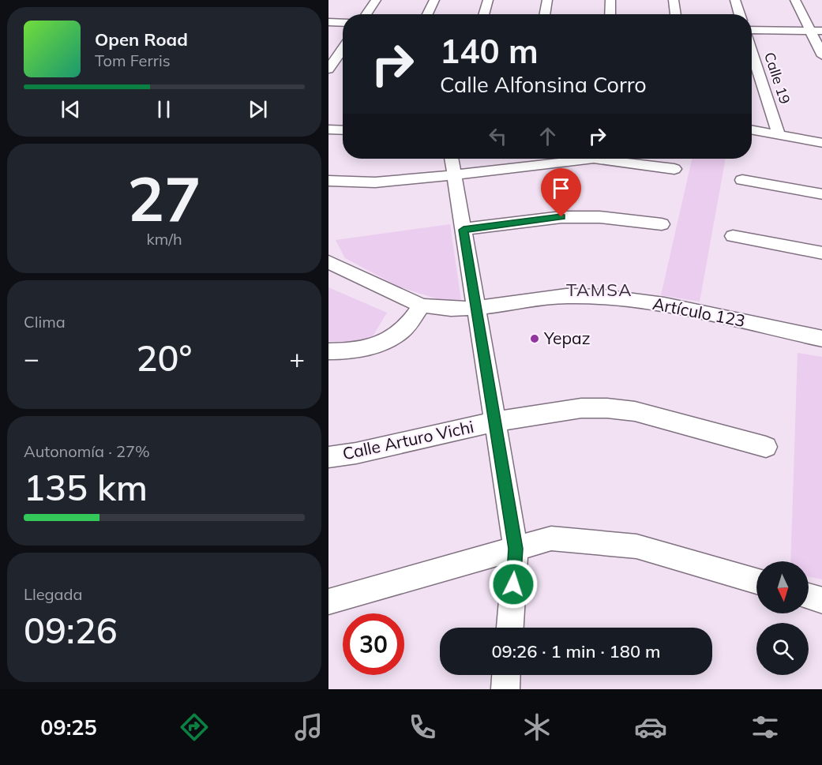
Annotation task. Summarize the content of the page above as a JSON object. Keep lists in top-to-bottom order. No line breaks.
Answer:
{"streets":{"street":["Calle 19","Artículo 123","Calle Arturo Vichi"]},"districts":["TAMSA"],"places":["Yepaz"],"north":"bottom","page":{"turn":["140 m","Calle Alfonsina Corro"],"song":["Open Road","Tom Ferris"],"tile":[["27","km/h"],"Clima",["Autonomía · 27%","135 km"],["Llegada","09:26"]],"heat":["−","20°","+"],"limit":"30","trip":"09:26 · 1 min · 180 m","tabs":"09:25"}}
